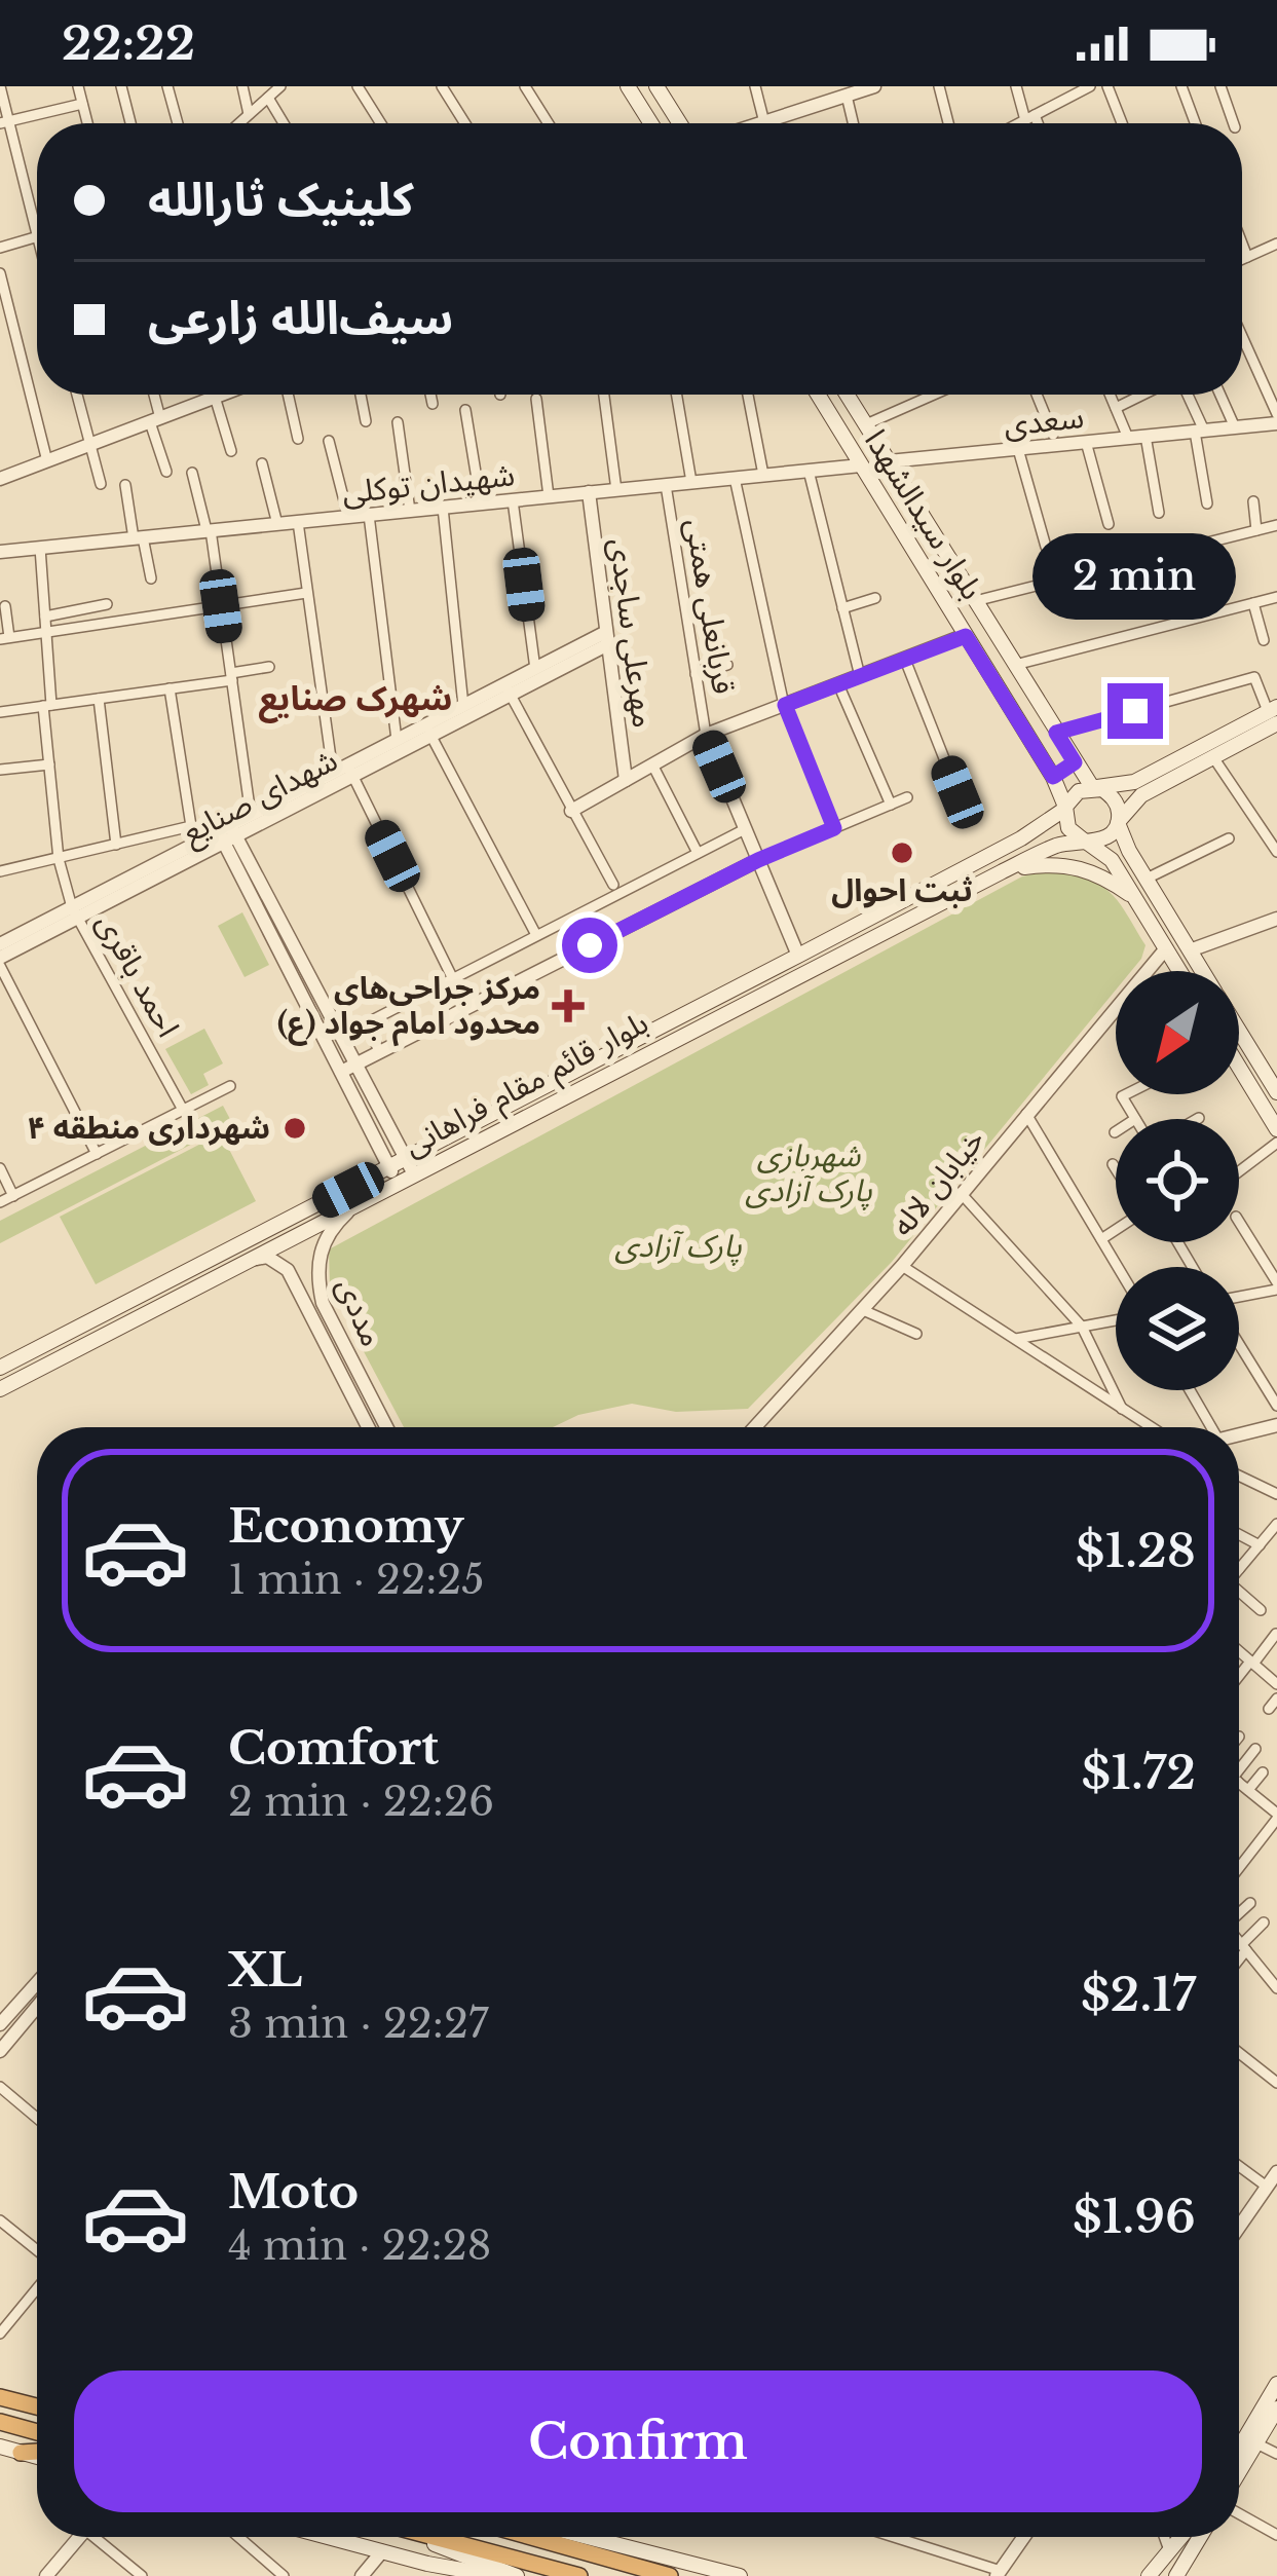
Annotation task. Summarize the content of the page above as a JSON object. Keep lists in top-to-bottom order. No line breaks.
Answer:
{"streets":{"main road":["بلوار سیدالشهدا","بلوار قائم مقام فراهانی"],"street":["سعدی","شهیدان توکلی","قربانعلی همتی","مهرعلی ساجدی","شهدای صنایع","احمد باقری","خیابان لاله","مددی"]},"crossings":[["سعدی","بلوار سیدالشهدا"],["شهیدان توکلی","بلوار سیدالشهدا"],["شهیدان توکلی","قربانعلی همتی"],["شهیدان توکلی","مهرعلی ساجدی"],["شهیدان توکلی","احمد باقری"],["بلوار سیدالشهدا","بلوار قائم مقام فراهانی"],["مهرعلی ساجدی","شهدای صنایع"],["شهدای صنایع","احمد باقری"],["بلوار قائم مقام فراهانی","مددی"]],"districts":["شهرک صنایع"],"parks":["شهربازی پارک آزادی","پارک آزادی"],"places":{"other":["ثبت احوال","شهرداری منطقه ۴"],"health":["مرکز جراحی‌های محدود امام جواد (ع)"]},"north":"bottom left","page":{"status":"22:22","banner":["کلینیک ثارالله","سیف‌الله زارعی"],"bubble":"2 min","list":[{"name":"Economy","note":"1 min · 22:25","value":"$1.28"},{"name":"Comfort","note":"2 min · 22:26","value":"$1.72"},{"name":"XL","note":"3 min · 22:27","value":"$2.17"},{"name":"Moto","note":"4 min · 22:28","value":"$1.96"}],"buttons":"Confirm"}}
